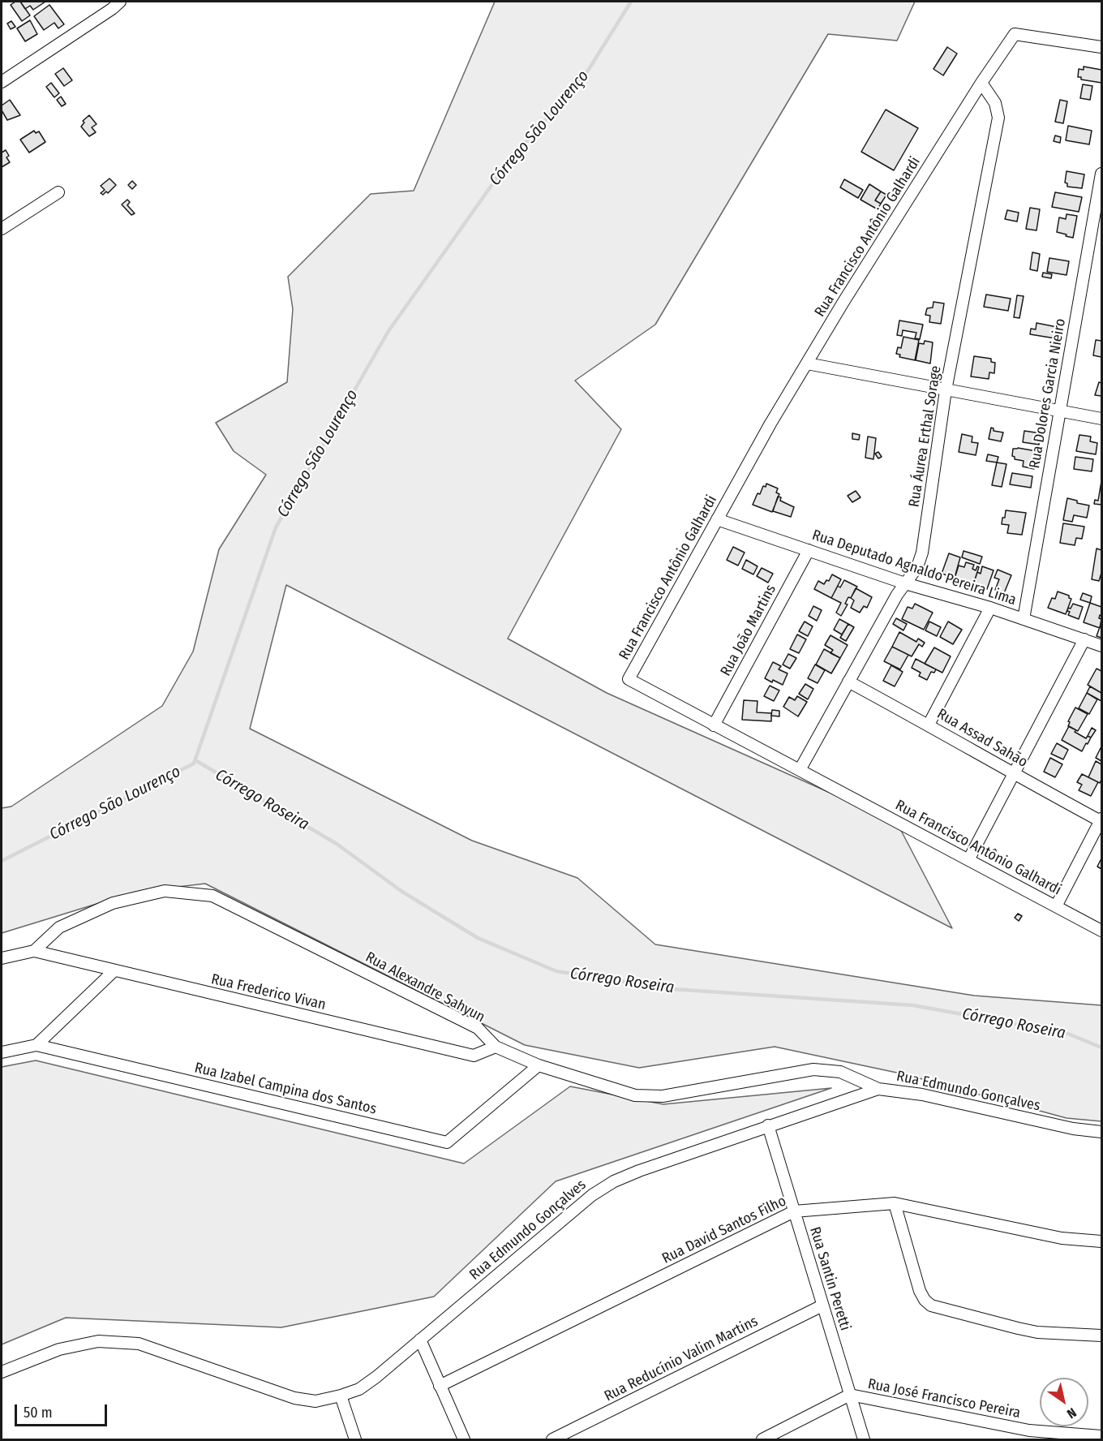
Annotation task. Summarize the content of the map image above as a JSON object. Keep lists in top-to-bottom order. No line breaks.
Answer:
{"streets":{"street":["Rua Francisco Antônio Galhardi","Rua Dolores Garcia Nieiro","Rua Áurea Erthal Sorage","Rua Deputado Agnaldo Pereira Lima","Rua João Martins","Rua Assad Sahão","Rua Alexandre Sahyun","Rua Frederico Vivan","Rua Izabel Campina dos Santos","Rua Edmundo Gonçalves","Rua David Santos Filho","Rua Santin Peretti","Rua Reducínio Valim Martins","Rua José Francisco Pereira"]},"crossings":[["Rua Francisco Antônio Galhardi","Rua Áurea Erthal Sorage"],["Rua Francisco Antônio Galhardi","Rua Deputado Agnaldo Pereira Lima"],["Rua Francisco Antônio Galhardi","Rua João Martins"],["Rua Dolores Garcia Nieiro","Rua Deputado Agnaldo Pereira Lima"],["Rua Áurea Erthal Sorage","Rua Deputado Agnaldo Pereira Lima"],["Rua Áurea Erthal Sorage","Rua Assad Sahão"],["Rua Deputado Agnaldo Pereira Lima","Rua João Martins"],["Rua Alexandre Sahyun","Rua Frederico Vivan"],["Rua Alexandre Sahyun","Rua Izabel Campina dos Santos"],["Rua Alexandre Sahyun","Rua Edmundo Gonçalves"],["Rua Edmundo Gonçalves","Rua Santin Peretti"],["Rua David Santos Filho","Rua Santin Peretti"],["Rua Santin Peretti","Rua Reducínio Valim Martins"],["Rua Santin Peretti","Rua José Francisco Pereira"]],"water":["Córrego São Lourenço","Córrego Roseira"],"scale_bar":"50 m","north":"bottom right"}
